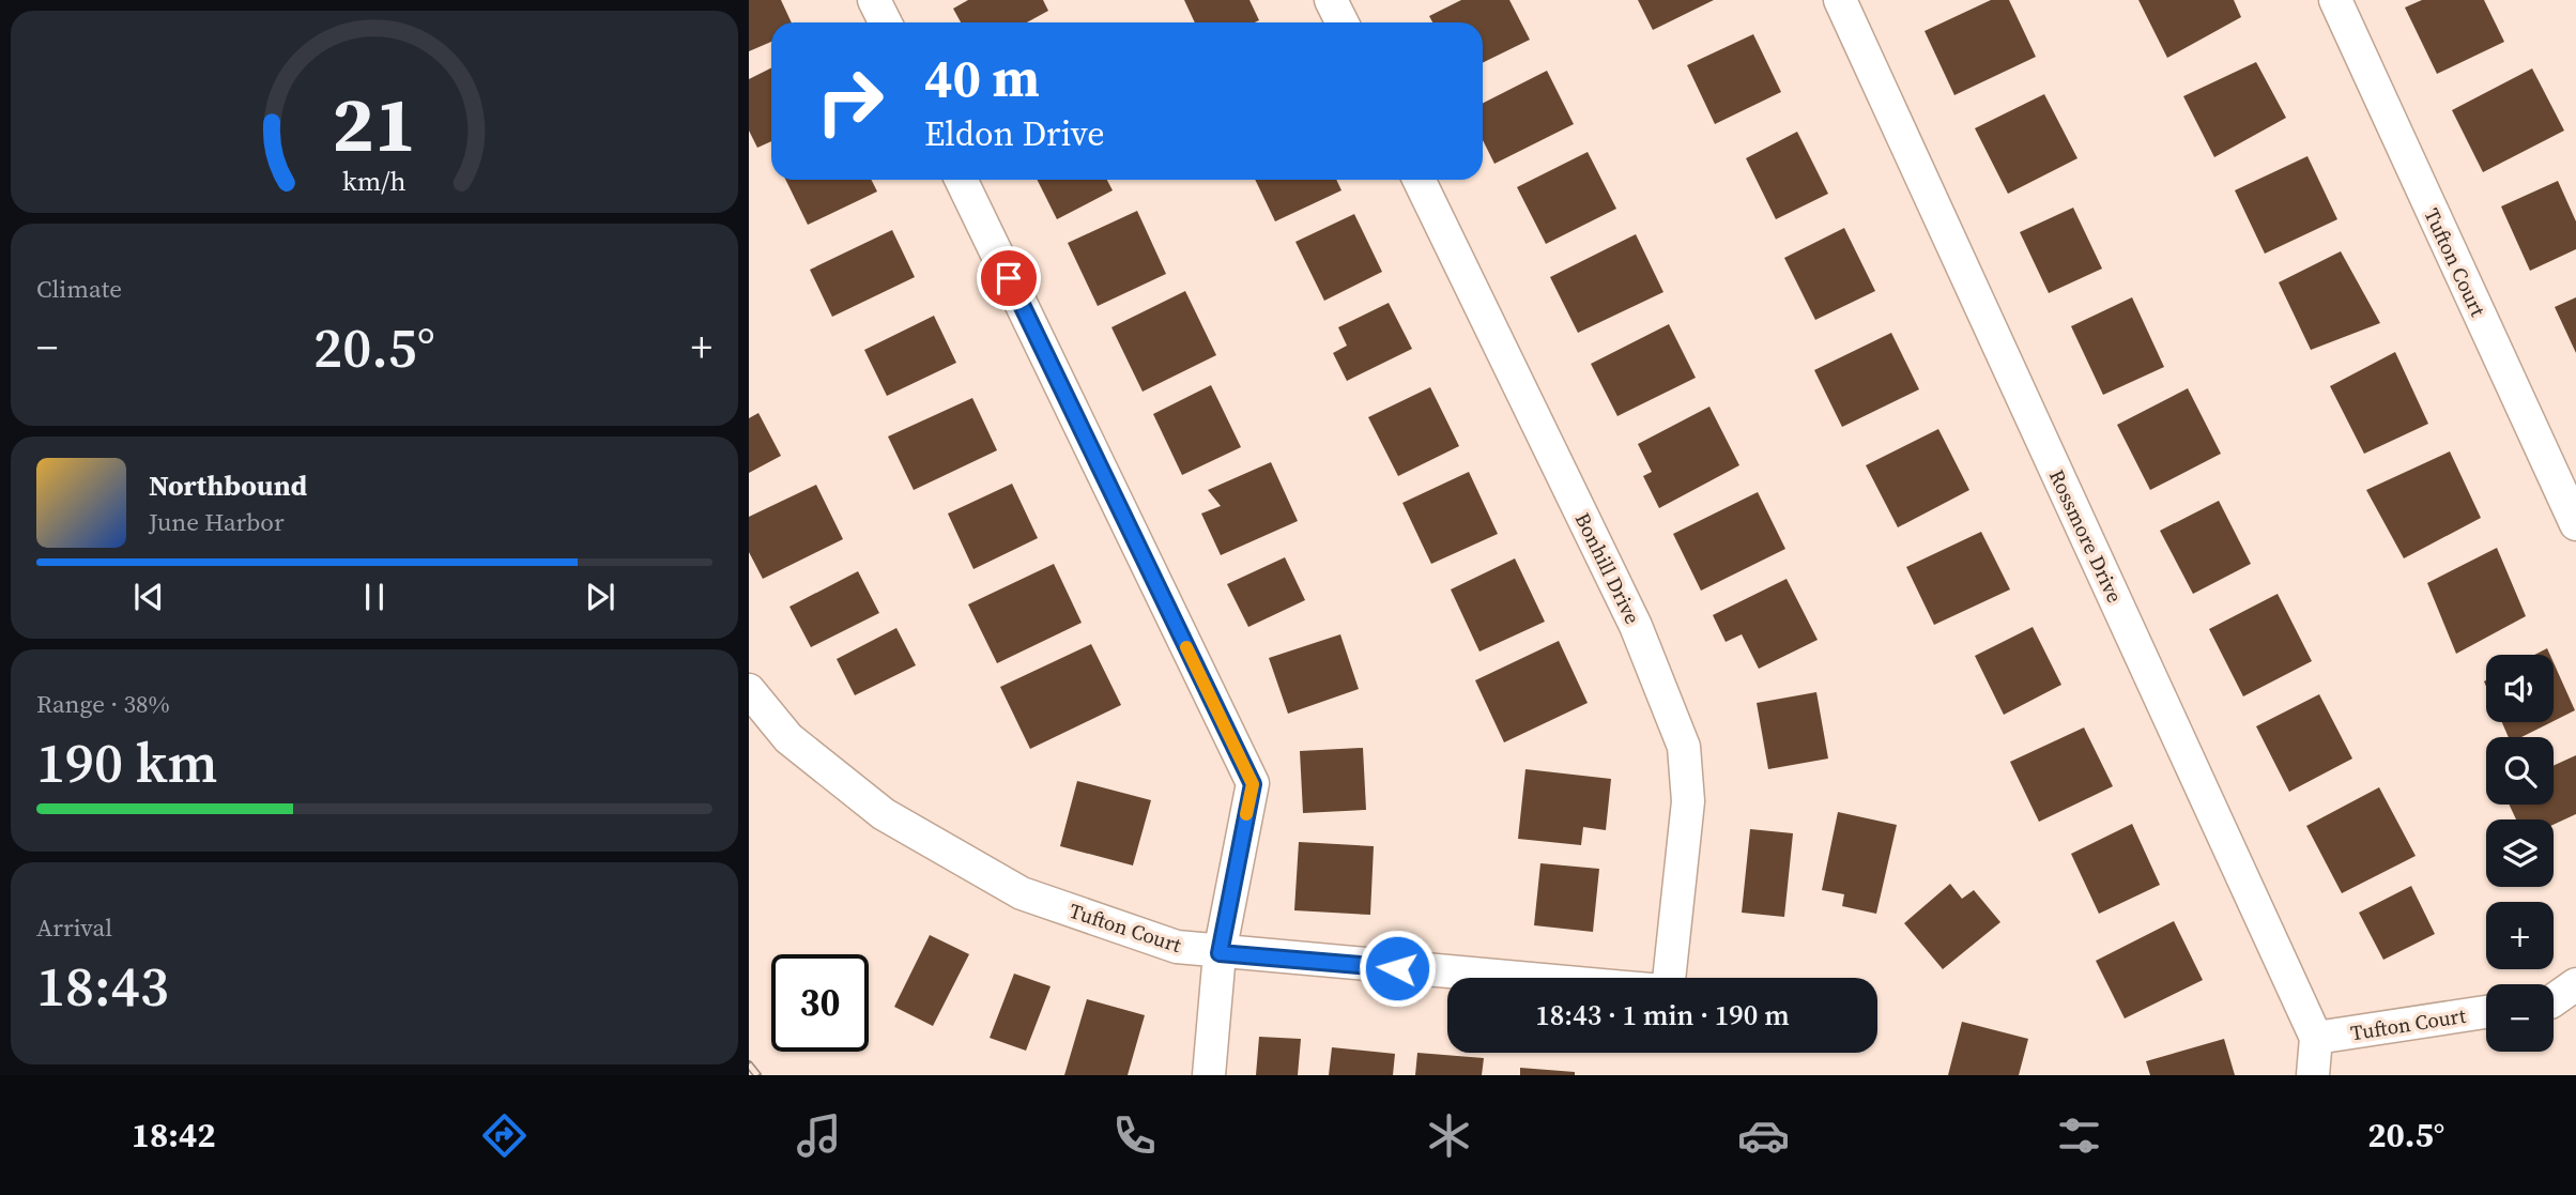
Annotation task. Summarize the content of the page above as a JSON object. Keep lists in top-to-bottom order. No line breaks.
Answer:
{"streets":{"street":["Tufton Court","Rossmore Drive","Bonhill Drive"]},"crossings":[["Tufton Court","Rossmore Drive"]],"page":{"turn":["40 m","Eldon Drive"],"tile":["Climate",["Range · 38%","190 km"],["Arrival","18:43"]],"heat":["−","20.5°","+"],"song":["Northbound","June Harbor"],"map_buttons":["+","−"],"limit":"30","trip":"18:43 · 1 min · 190 m","tabs":["18:42","20.5°"],"gauge":["21","km/h"]}}
